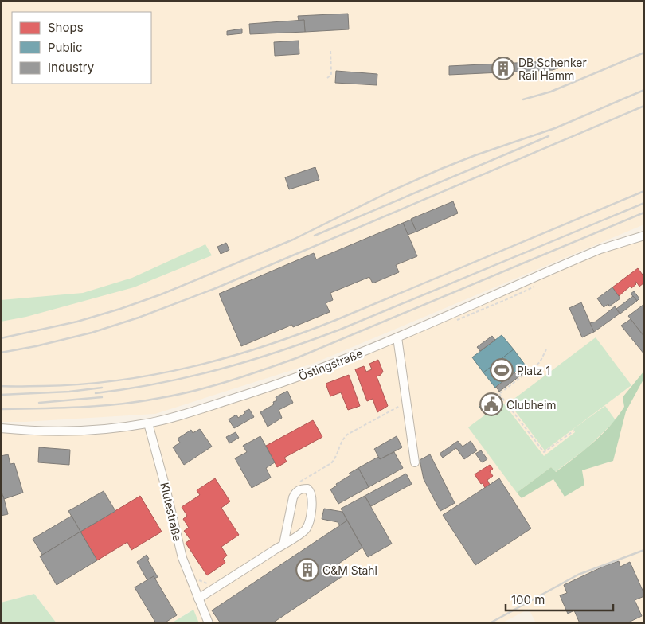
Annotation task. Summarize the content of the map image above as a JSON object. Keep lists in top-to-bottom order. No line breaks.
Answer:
{"streets":{"street":["Östingstraße","Klutestraße"]},"crossings":[["Östingstraße","Klutestraße"]],"places":{"building":["DB Schenker Rail Hamm","C&M Stahl"],"sports":["Platz 1"],"public building":["Clubheim"]},"legend":["Shops","Public","Industry"],"scale_bar":"100 m"}
